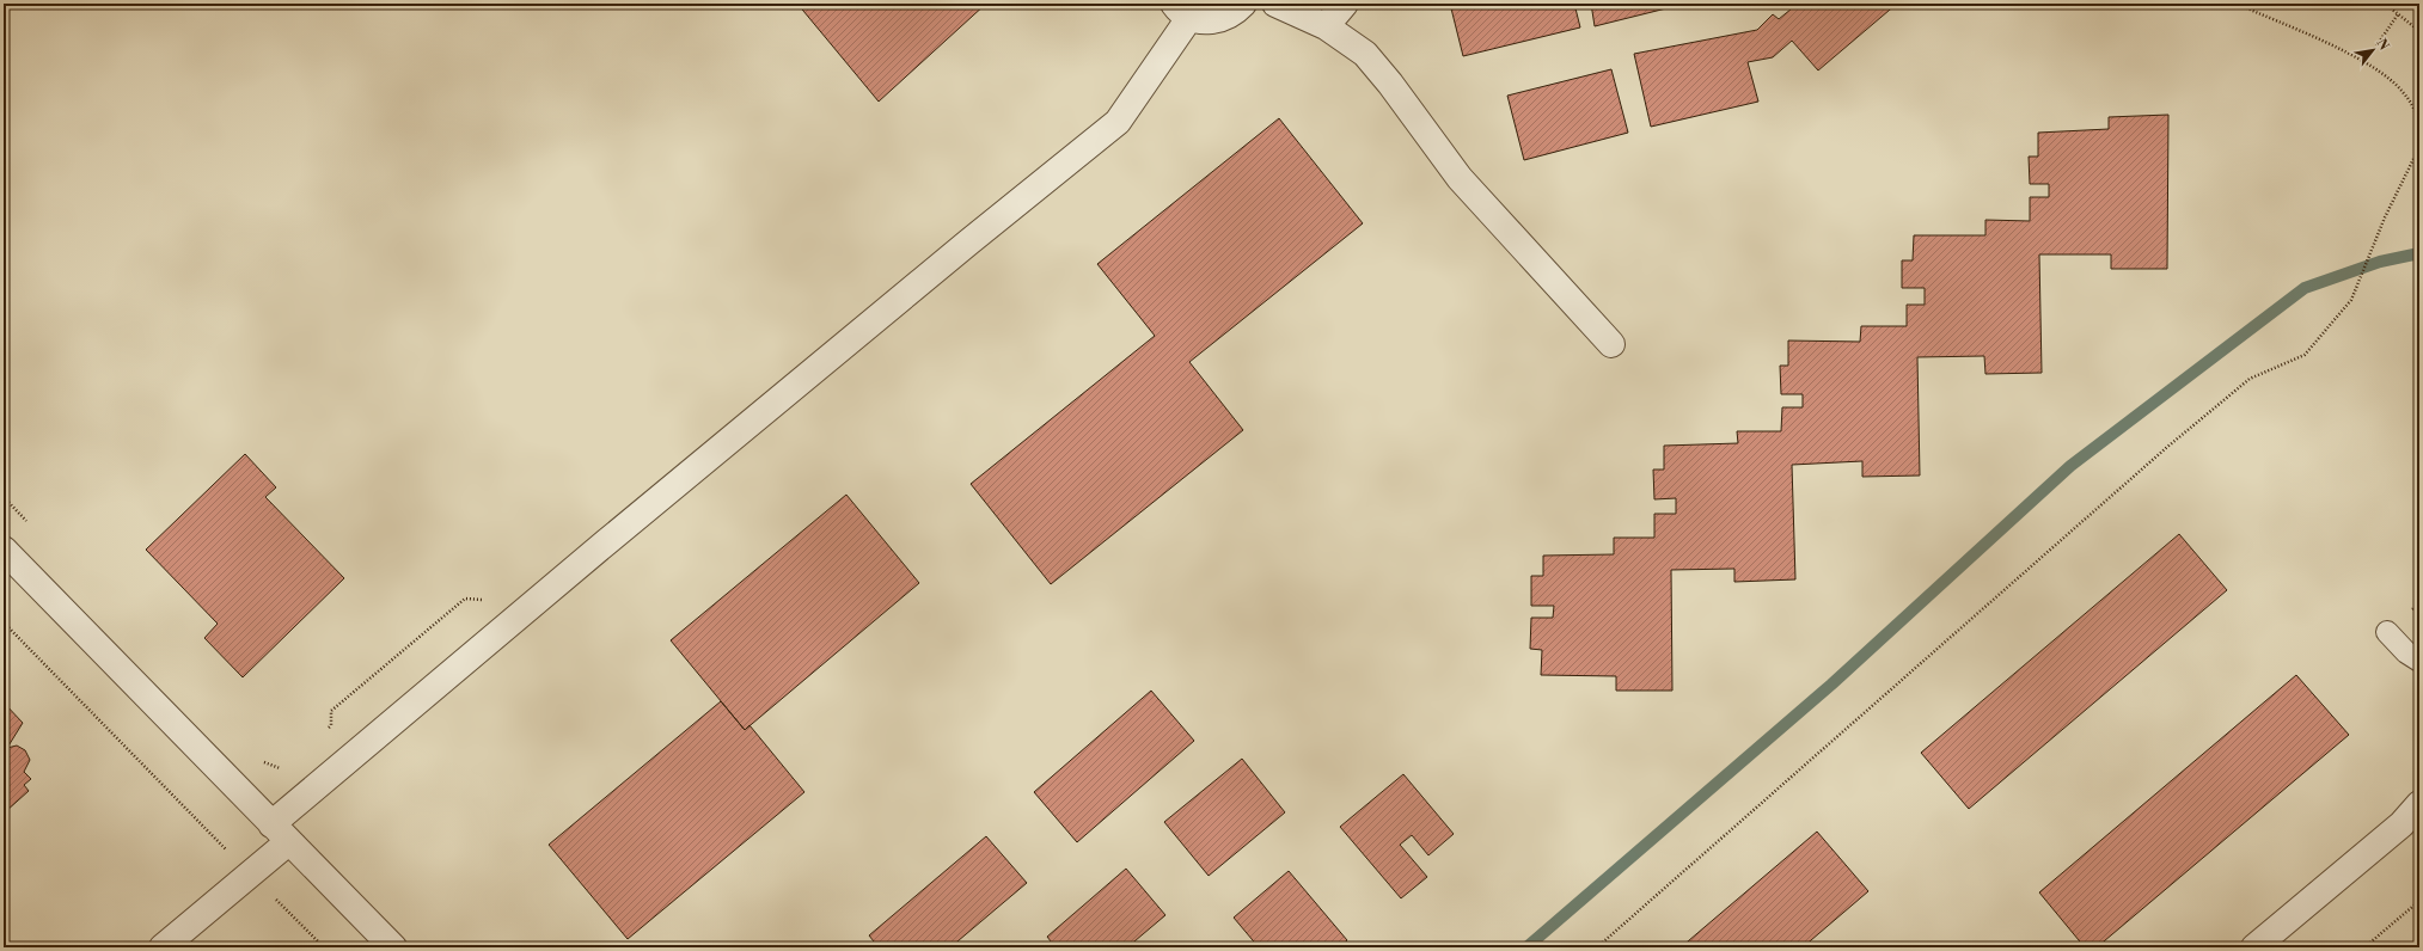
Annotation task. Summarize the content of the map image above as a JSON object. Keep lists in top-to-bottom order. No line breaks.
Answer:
{"north":"top right"}
